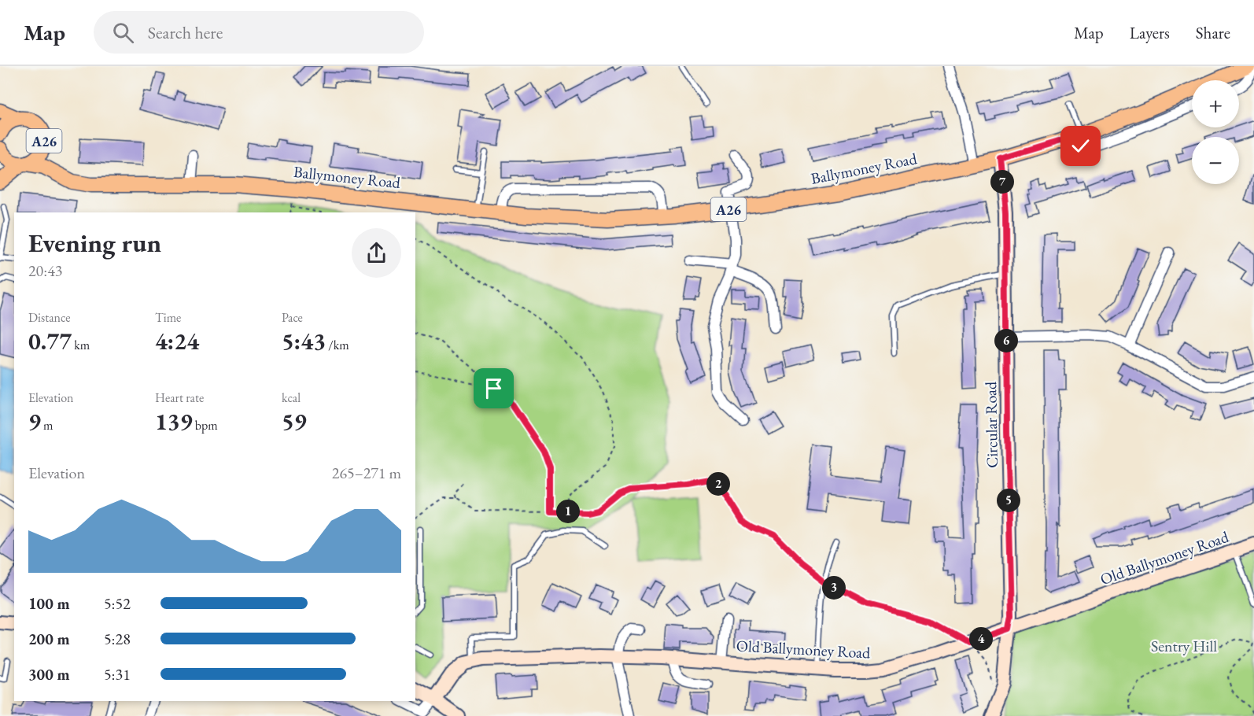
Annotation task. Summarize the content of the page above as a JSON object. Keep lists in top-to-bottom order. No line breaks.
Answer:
{"streets":{"main road":["A26","Ballymoney Road"],"street":["Circular Road","Old Ballymoney Road"]},"crossings":[["A26","Ballymoney Road"],["Ballymoney Road","Circular Road"],["Circular Road","Old Ballymoney Road"]],"parks":["Sentry Hill"],"page":{"header":"Map","search":"Search here","nav":["Map","Layers","Share"],"map_buttons":["+","−"],"pins":["7","6","2","5","1","3","4"],"heading":["Evening run","20:43"],"stats":[["Distance","0.77 km"],["Time","4:24"],["Pace","5:43 /km"],["Elevation","9 m"],["Heart rate","139 bpm"],["kcal","59"]],"chart":["Elevation","265–271 m"],"list":[{"name":"100 m","note":"5:52"},{"name":"200 m","note":"5:28"},{"name":"300 m","note":"5:31"}]}}
